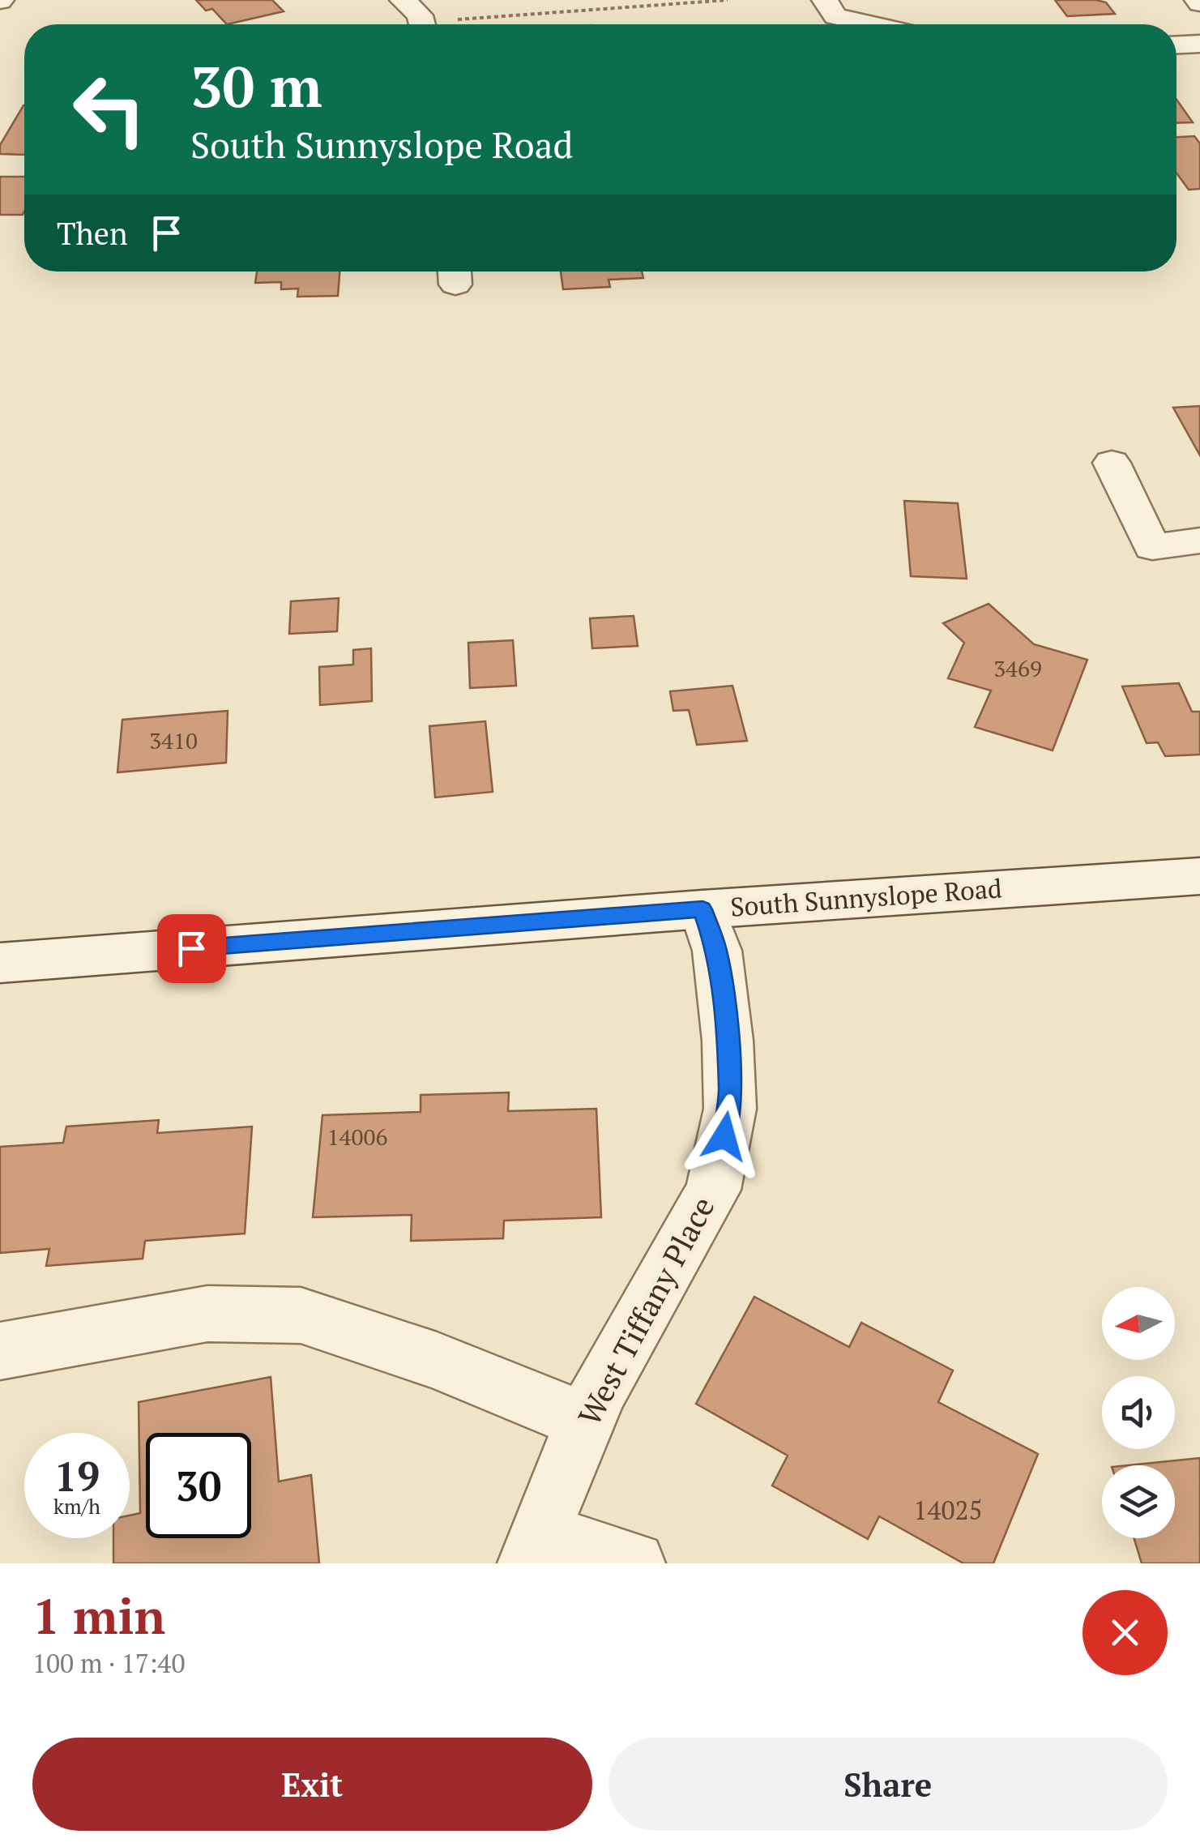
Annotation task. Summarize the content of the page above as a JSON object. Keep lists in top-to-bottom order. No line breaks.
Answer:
{"streets":{"street":["South Sunnyslope Road","West Tiffany Place"]},"crossings":[["South Sunnyslope Road","West Tiffany Place"]],"house_numbers":["3469","3410","14006","14025"],"north":"left","page":{"turn":["30 m","South Sunnyslope Road"],"then":"Then","speed":"19 km/h","limit":"30","heading":["1 min","100 m · 17:40"],"buttons":["Exit","Share"]}}
